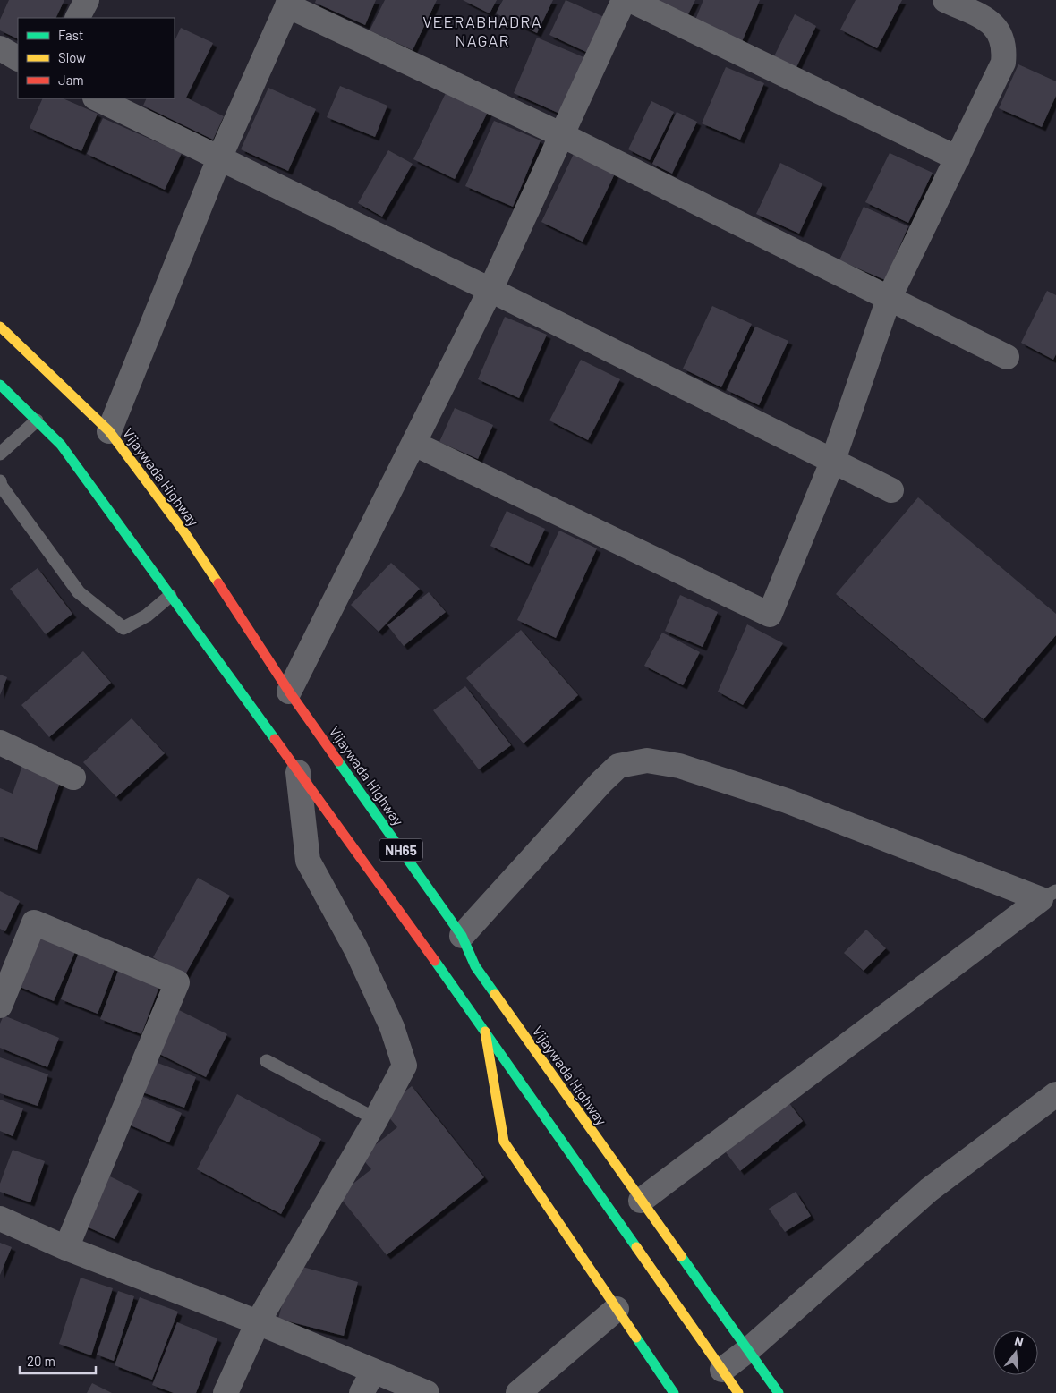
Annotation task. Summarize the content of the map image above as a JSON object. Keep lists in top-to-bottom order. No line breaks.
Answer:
{"streets":{"main road":["Vijaywada Highway","NH65"]},"districts":["VEERABHADRA NAGAR"],"legend":["Fast","Slow","Jam"],"scale_bar":"20 m","north":"top"}
